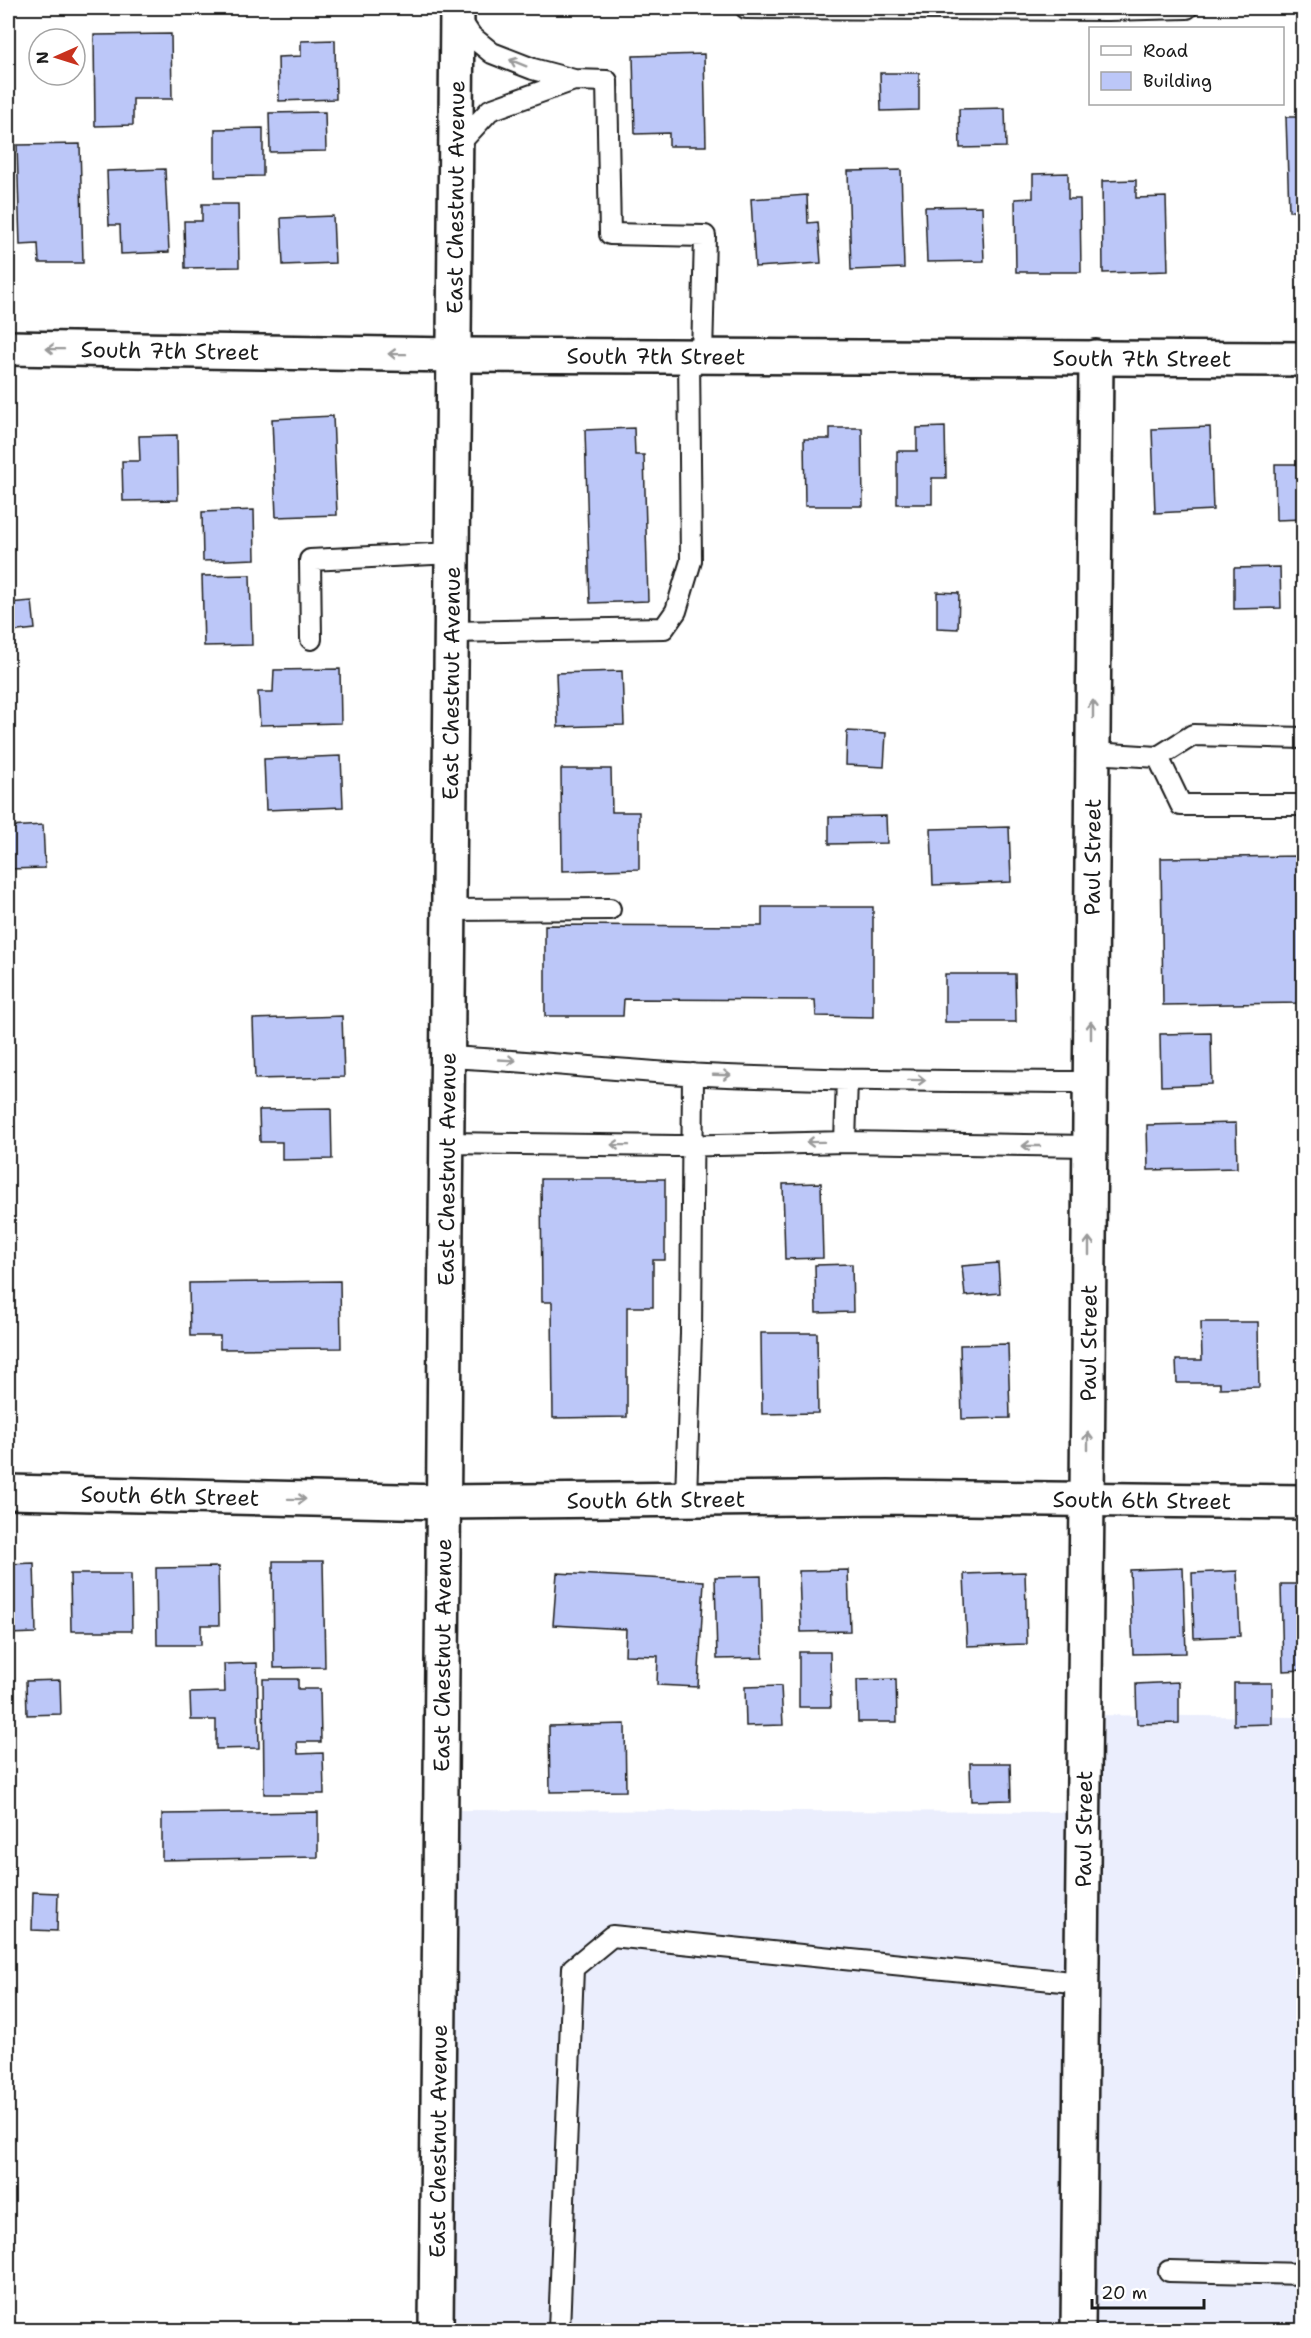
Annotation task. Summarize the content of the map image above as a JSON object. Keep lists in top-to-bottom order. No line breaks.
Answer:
{"streets":{"street":["East Chestnut Avenue","South 7th Street","Paul Street","South 6th Street"]},"crossings":[["East Chestnut Avenue","South 7th Street"],["East Chestnut Avenue","South 6th Street"],["South 7th Street","Paul Street"],["Paul Street","South 6th Street"]],"one_way":["Paul Street"],"legend":["Road","Building"],"scale_bar":"20 m","north":"left"}
